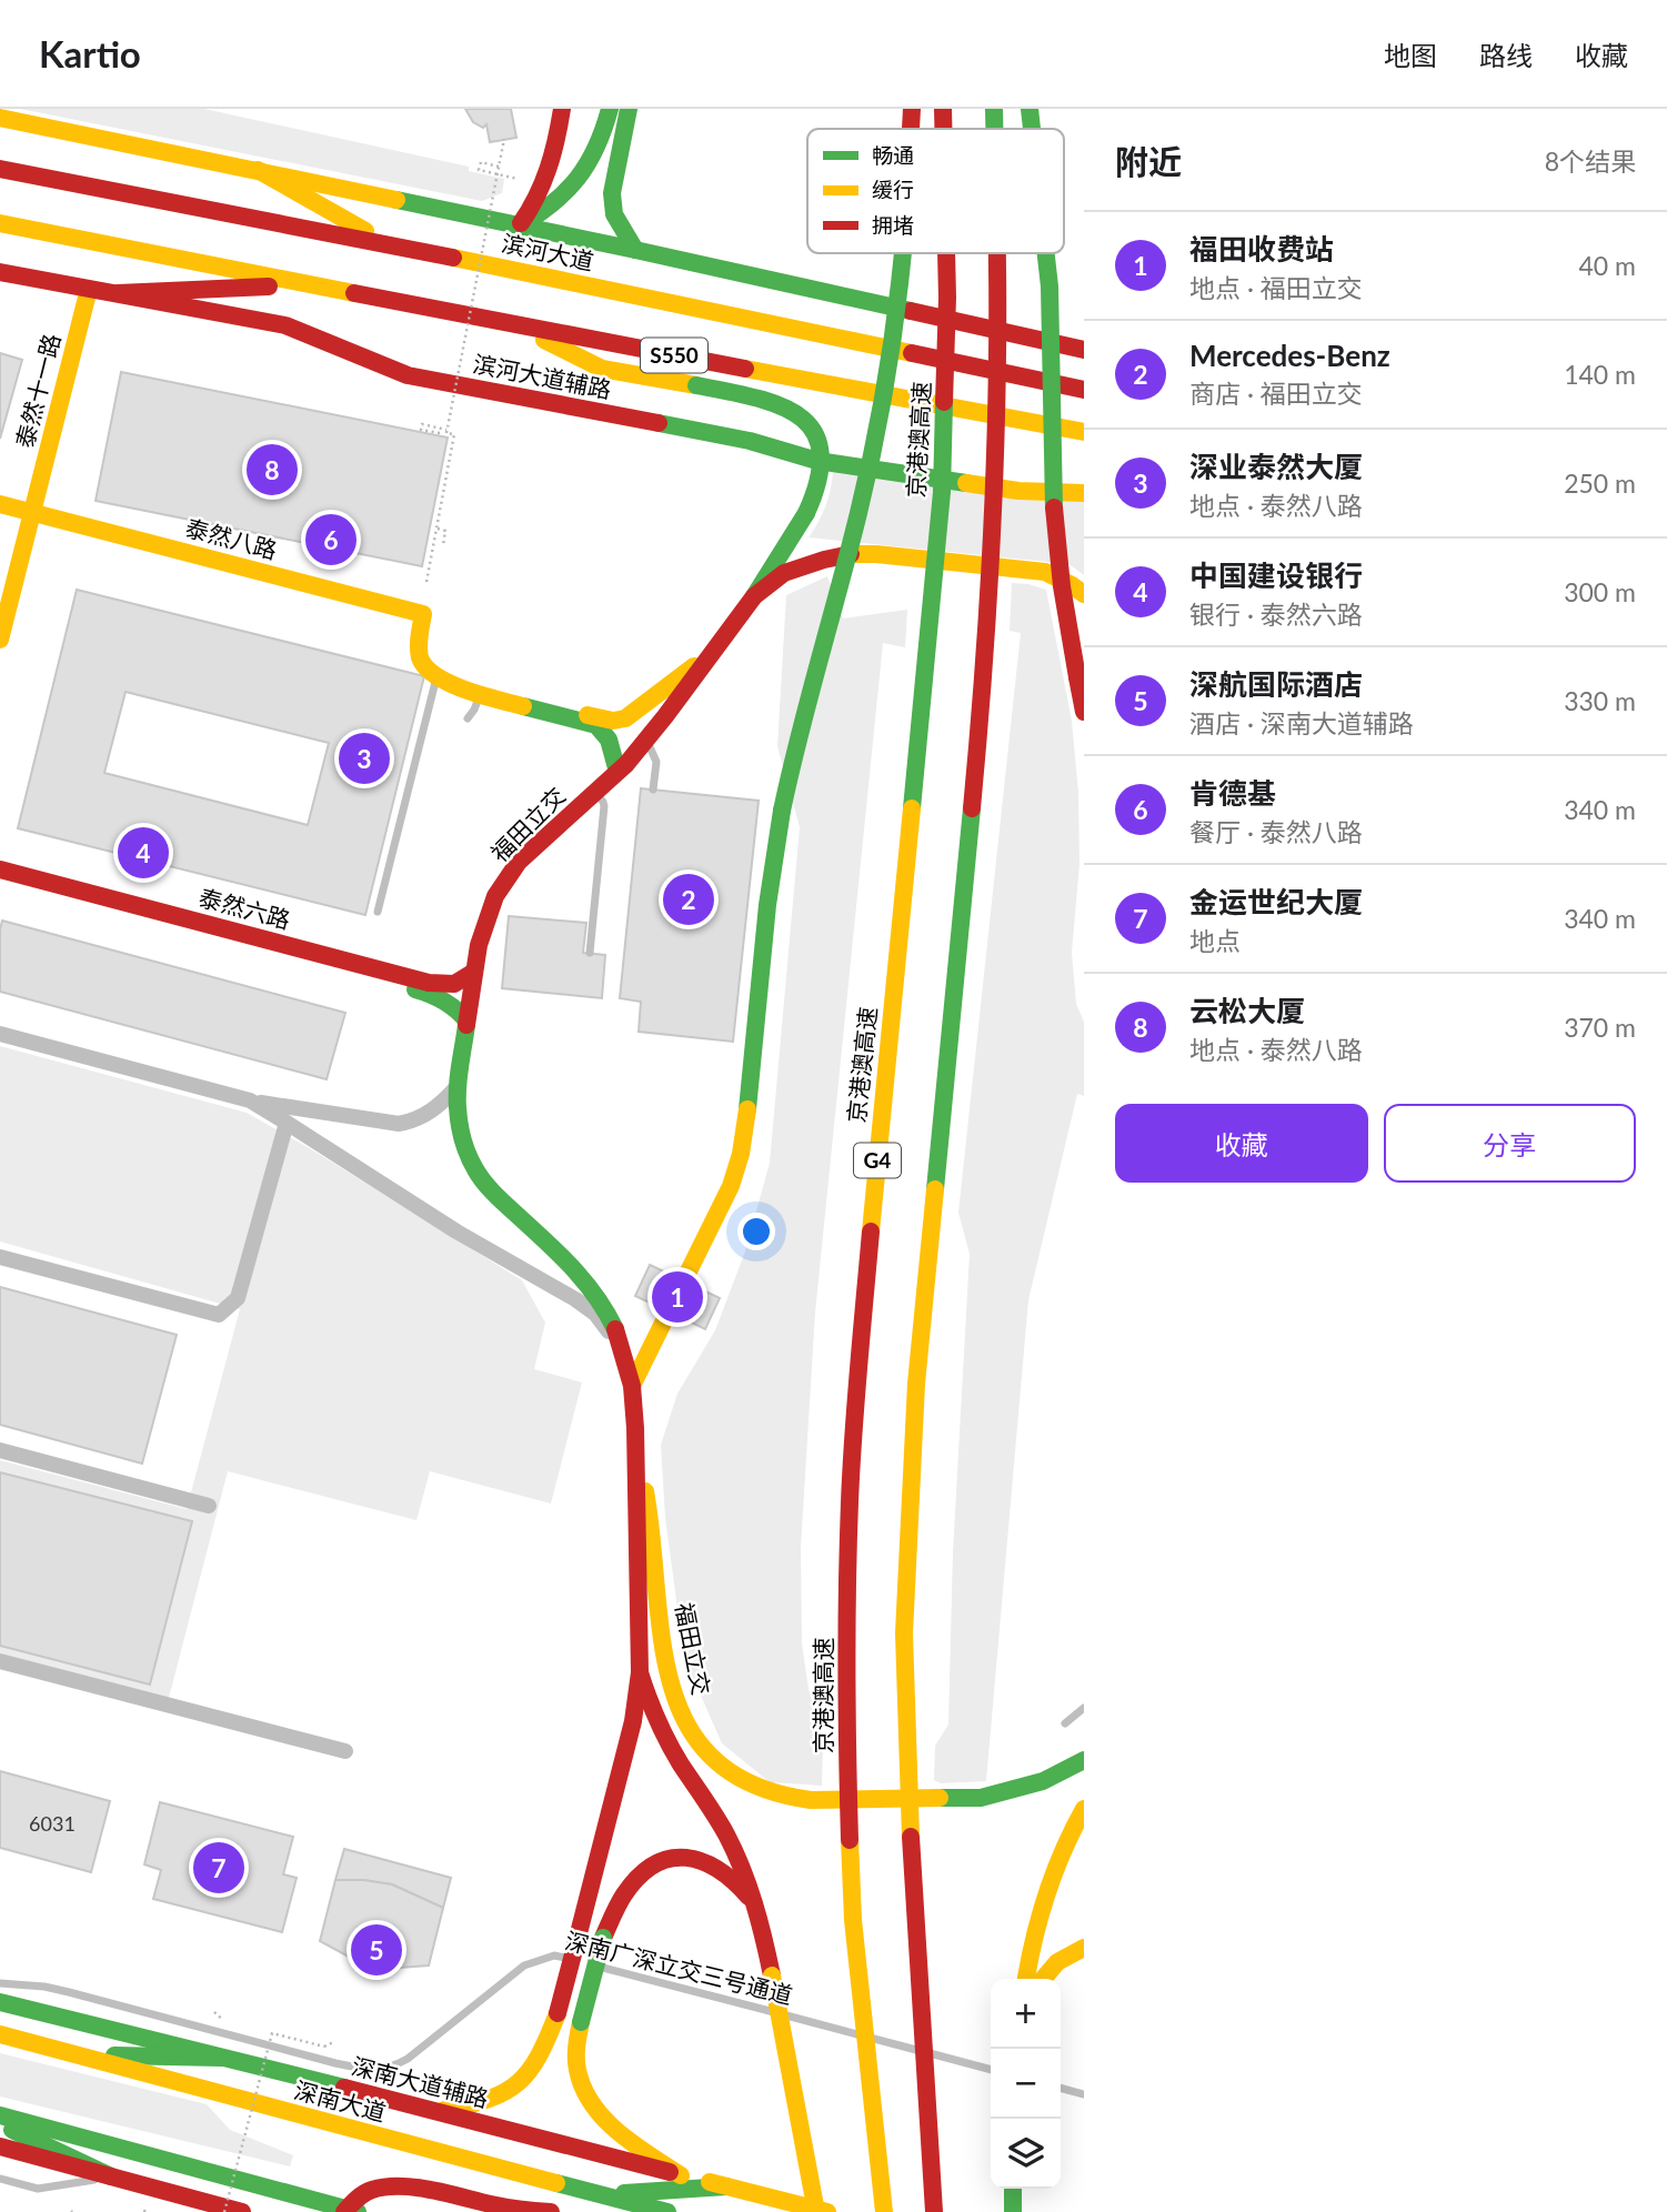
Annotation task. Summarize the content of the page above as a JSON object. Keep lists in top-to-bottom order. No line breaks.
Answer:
{"streets":{"main road":["滨河大道","S550","滨河大道辅路","泰然十一路","京港澳高速","泰然八路","福田立交","泰然六路","G4","深南大道辅路","深南大道"],"lane":["深南广深立交三号通道"]},"crossings":[["滨河大道辅路","泰然十一路"],["泰然十一路","泰然八路"],["福田立交","泰然六路"]],"house_numbers":["6031"],"legend":["畅通","缓行","拥堵"],"page":{"header":"Kartio","nav":["地图","路线","收藏"],"heading":["附近","8个结果"],"list":[{"mark":"1","name":"福田收费站","note":"地点 · 福田立交","value":"40 m"},{"mark":"2","name":"Mercedes-Benz","note":"商店 · 福田立交","value":"140 m"},{"mark":"3","name":"深业泰然大厦","note":"地点 · 泰然八路","value":"250 m"},{"mark":"4","name":"中国建设银行","note":"银行 · 泰然六路","value":"300 m"},{"mark":"5","name":"深航国际酒店","note":"酒店 · 深南大道辅路","value":"330 m"},{"mark":"6","name":"肯德基","note":"餐厅 · 泰然八路","value":"340 m"},{"mark":"7","name":"金运世纪大厦","note":"地点","value":"340 m"},{"mark":"8","name":"云松大厦","note":"地点 · 泰然八路","value":"370 m"}],"pins":["8","6","3","4","2","1","7","5"],"buttons":["收藏","分享"],"map_buttons":["+","−"]}}
